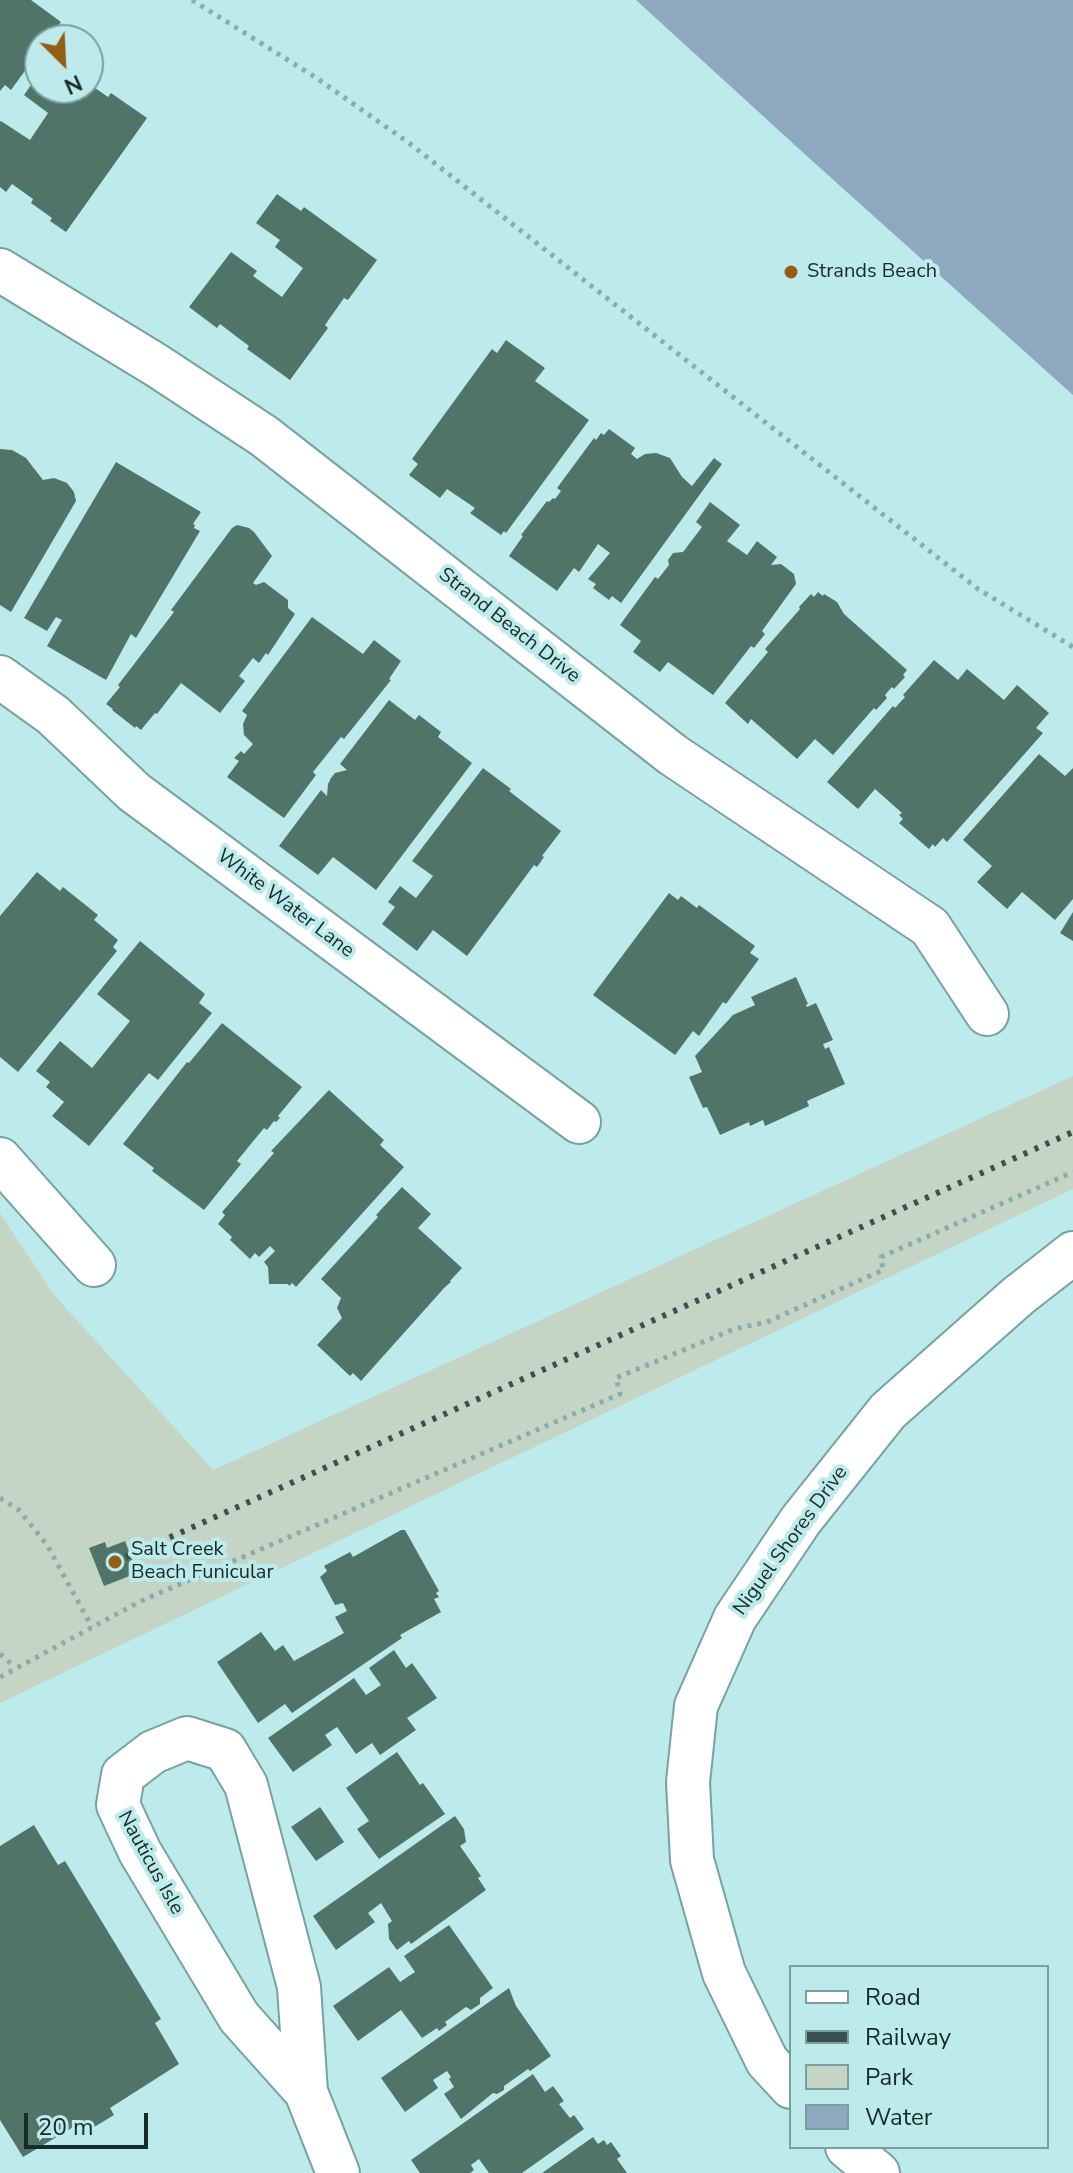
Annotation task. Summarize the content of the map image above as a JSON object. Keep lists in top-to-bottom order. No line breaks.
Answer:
{"streets":{"street":["Strand Beach Drive","White Water Lane","Niguel Shores Drive","Nauticus Isle"]},"places":["Strands Beach","Salt Creek Beach Funicular"],"legend":["Road","Railway","Park","Water"],"scale_bar":"20 m","north":"bottom right"}
